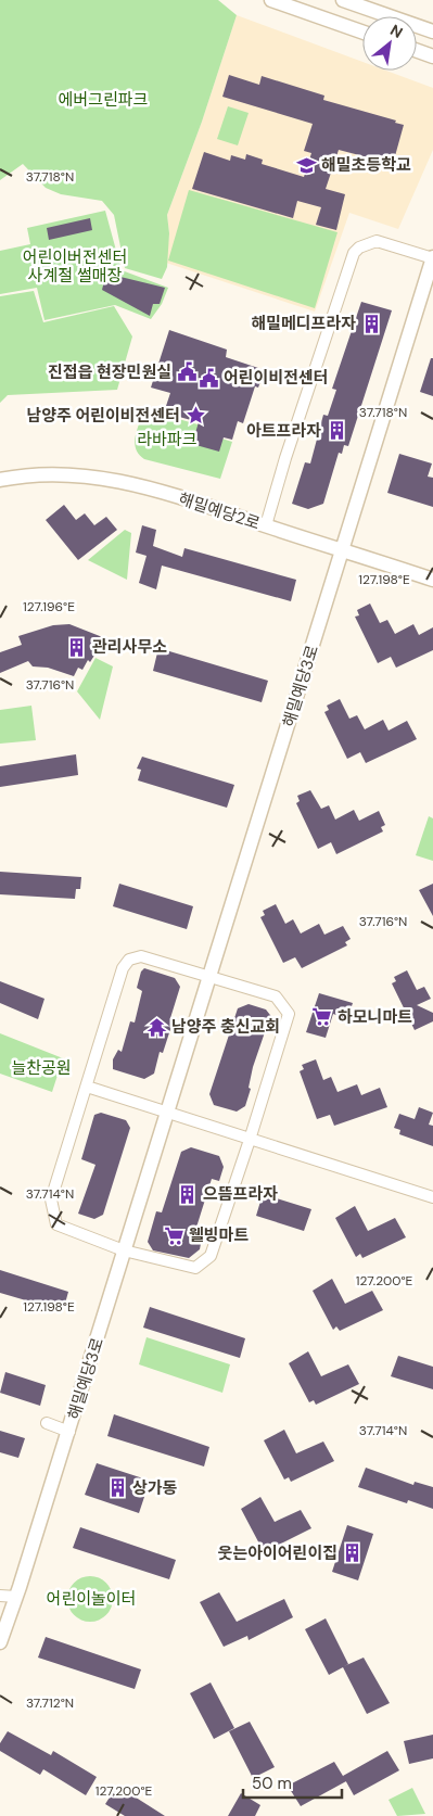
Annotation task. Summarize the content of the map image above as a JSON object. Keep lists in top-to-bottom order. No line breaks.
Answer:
{"streets":{"street":["해밀예당2로","해밀예당3로"]},"crossings":[["해밀예당2로","해밀예당3로"]],"parks":["에버그린파크","어린이버전센터 사계절 썰매장","라바파크","늘찬공원","어린이놀이터"],"places":{"school or university":["해밀초등학교"],"building":["해밀메디프라자","아트프라자","관리사무소","으뜸프라자","상가동","웃는아이어린이집"],"public building":["진접읍 현장민원실","어린이비전센터"],"place":["남양주 어린이비전센터"],"supermarket":["하모니마트","웰빙마트"],"temple":["남양주 충신교회"]},"scale_bar":"50 m","north":"top right","coordinates":["37.718°N","127.198°E","127.196°E","37.716°N","37.714°N","127.200°E","37.712°N"]}
